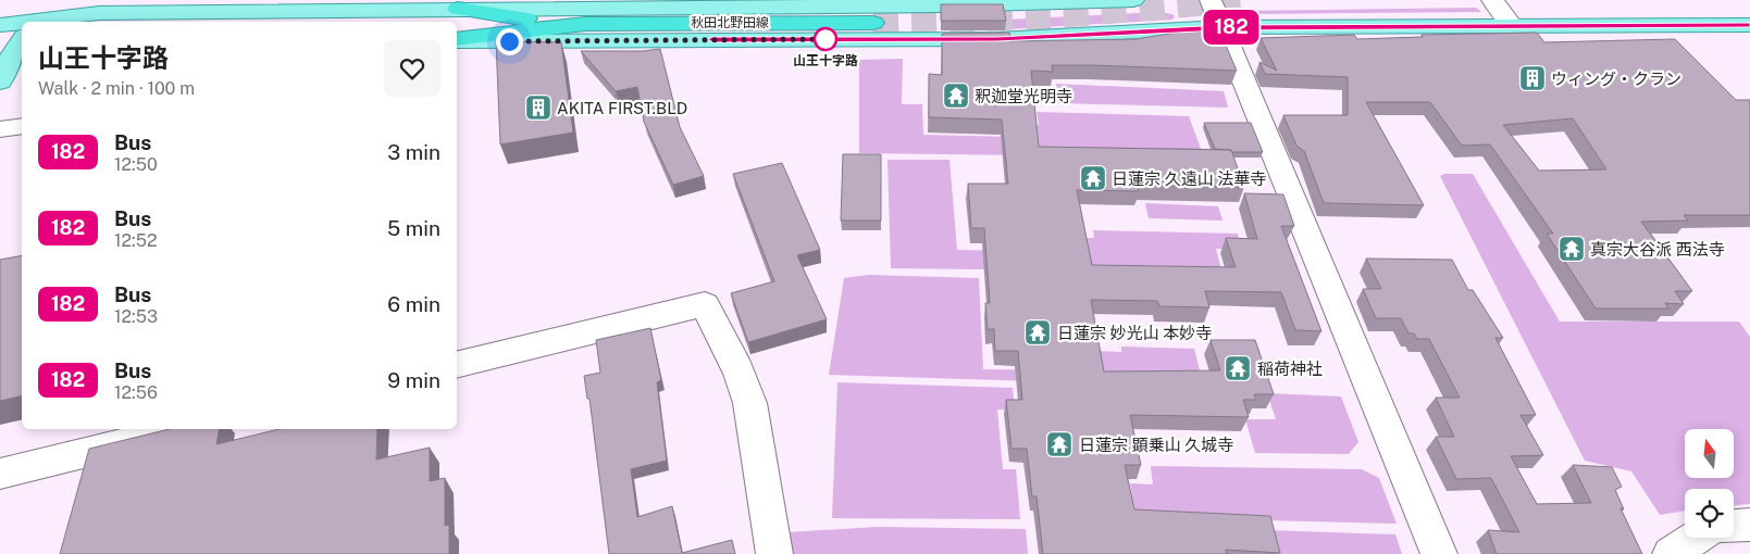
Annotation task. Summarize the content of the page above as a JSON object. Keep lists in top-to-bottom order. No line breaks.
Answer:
{"streets":{"highway":["秋田北野田線"]},"places":{"other":["山王十字路"],"building":["ウィング・クラン","AKITA FIRST.BLD"],"temple":["釈迦堂光明寺","日蓮宗 久遠山 法華寺","真宗大谷派 西法寺","日蓮宗 妙光山 本妙寺","稲荷神社","日蓮宗 顕乗山 久城寺"]},"lines":["bus line 182"],"north":"top","page":{"on_map":"182","heading":["山王十字路","Walk · 2 min · 100 m"],"list":[{"mark":"182","name":"Bus","note":"12:50","value":"3 min"},{"mark":"182","name":"Bus","note":"12:52","value":"5 min"},{"mark":"182","name":"Bus","note":"12:53","value":"6 min"},{"mark":"182","name":"Bus","note":"12:56","value":"9 min"}]}}
